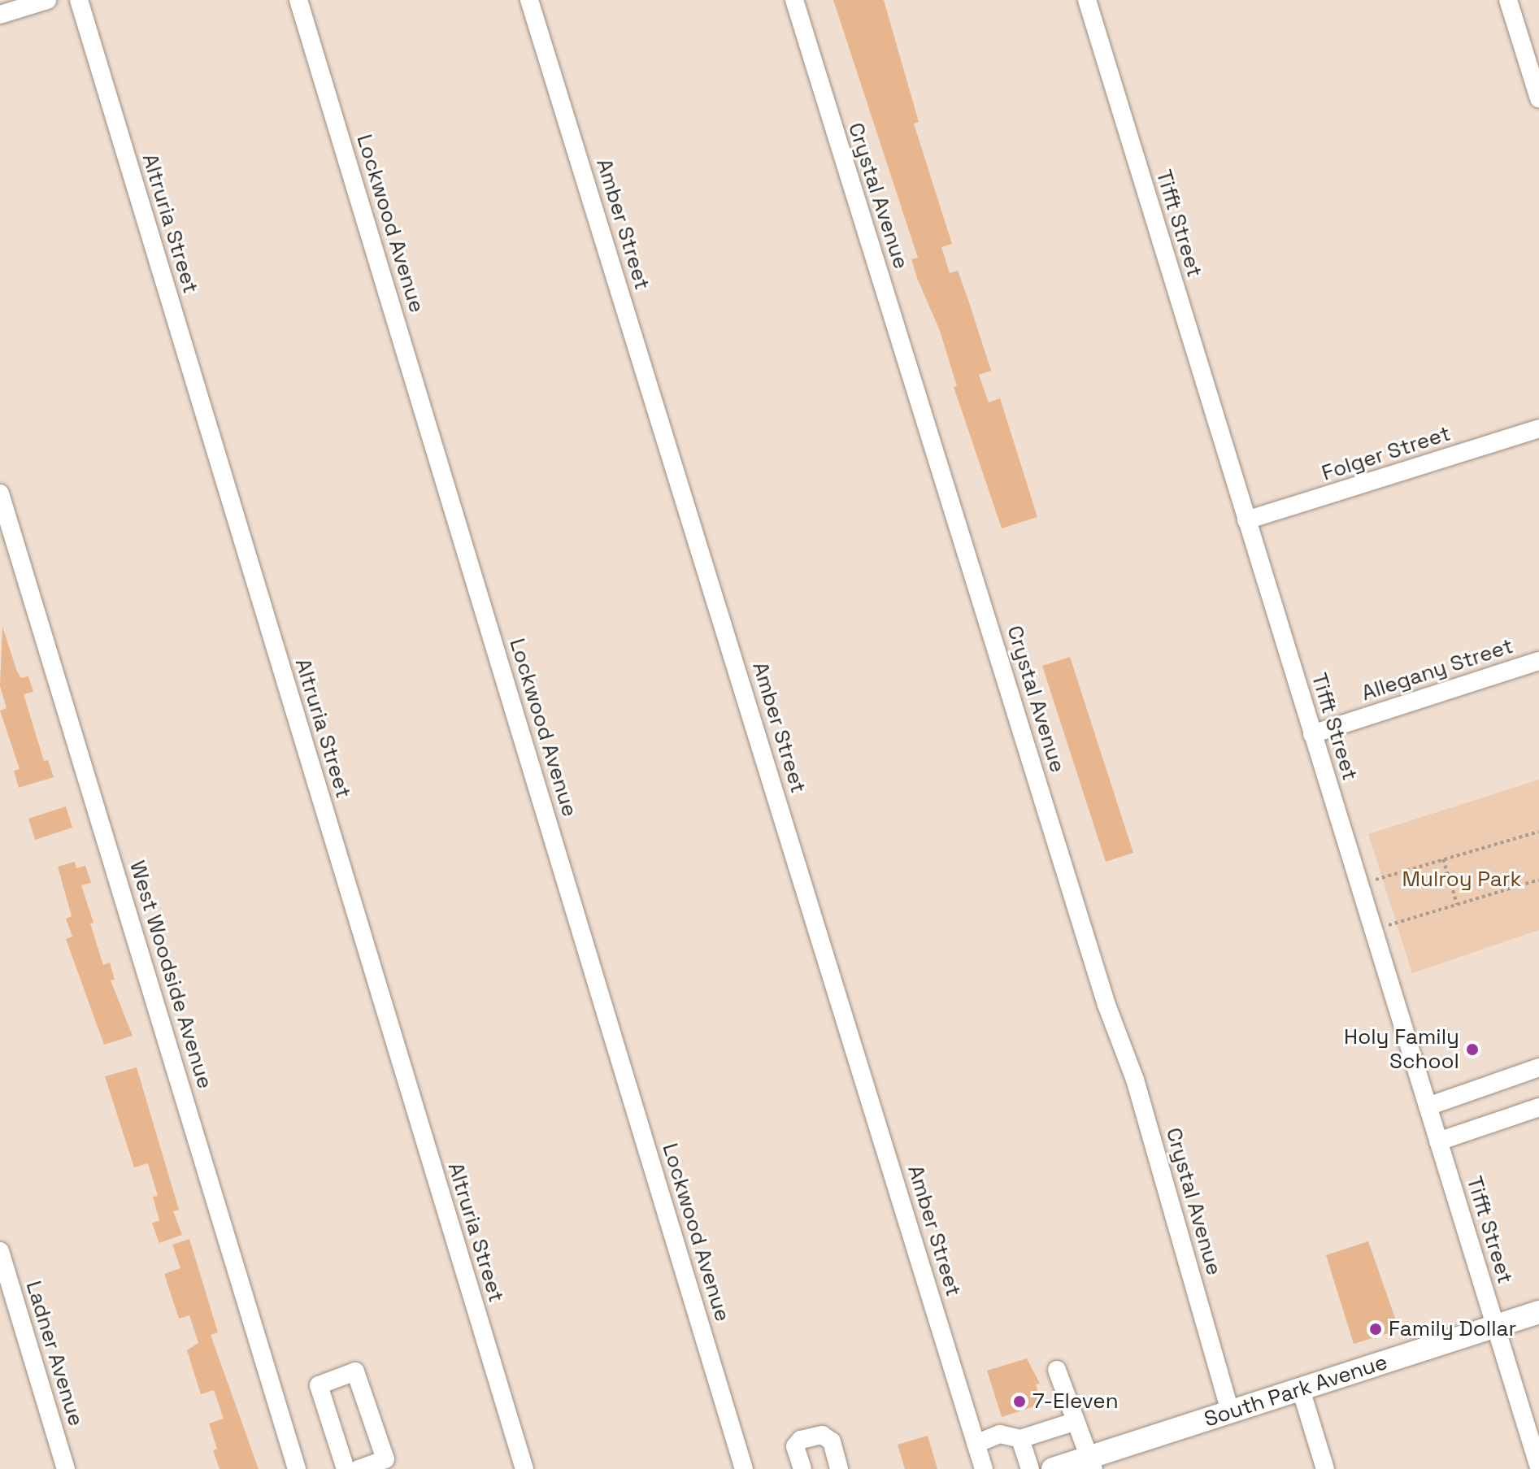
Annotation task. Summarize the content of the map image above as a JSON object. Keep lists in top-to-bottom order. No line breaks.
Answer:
{"streets":{"main road":["South Park Avenue"],"street":["Crystal Avenue","Altruria Street","Lockwood Avenue","Tifft Street","Amber Street","Folger Street","Allegany Street","West Woodside Avenue","Ladner Avenue"]},"crossings":[["Crystal Avenue","South Park Avenue"],["Tifft Street","Folger Street"],["Tifft Street","Allegany Street"],["Tifft Street","South Park Avenue"]],"parks":["Mulroy Park"],"places":["Holy Family School","Family Dollar","7-Eleven"]}
